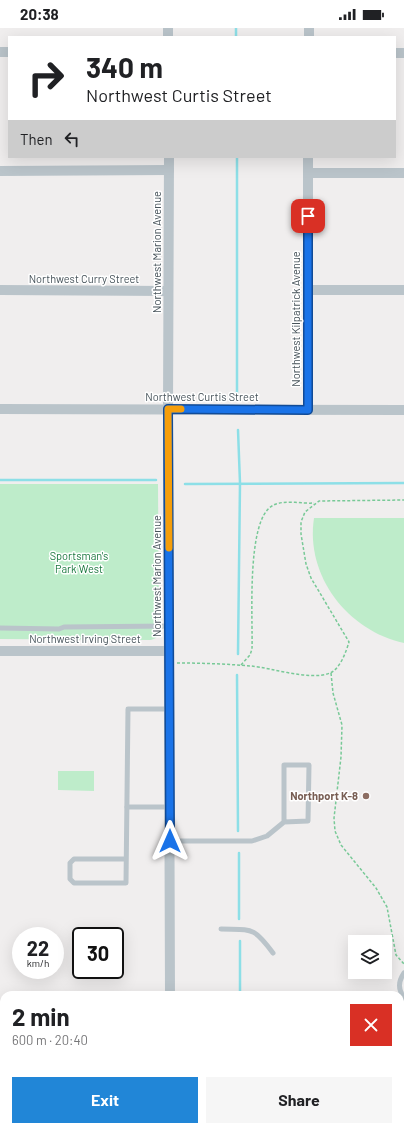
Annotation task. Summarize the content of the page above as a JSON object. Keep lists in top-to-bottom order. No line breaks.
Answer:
{"streets":{"street":["Northwest Marion Avenue","Northwest Curry Street","Northwest Kilpatrick Avenue","Northwest Curtis Street","Northwest Irving Street"]},"crossings":[["Northwest Marion Avenue","Northwest Curry Street"],["Northwest Marion Avenue","Northwest Curtis Street"],["Northwest Marion Avenue","Northwest Irving Street"],["Northwest Kilpatrick Avenue","Northwest Curtis Street"]],"parks":["Sportsman's Park West"],"places":["Northport K-8"],"page":{"status":"20:38","turn":["340 m","Northwest Curtis Street"],"then":"Then","speed":"22 km/h","limit":"30","heading":["2 min","600 m · 20:40"],"buttons":["Exit","Share"]}}
